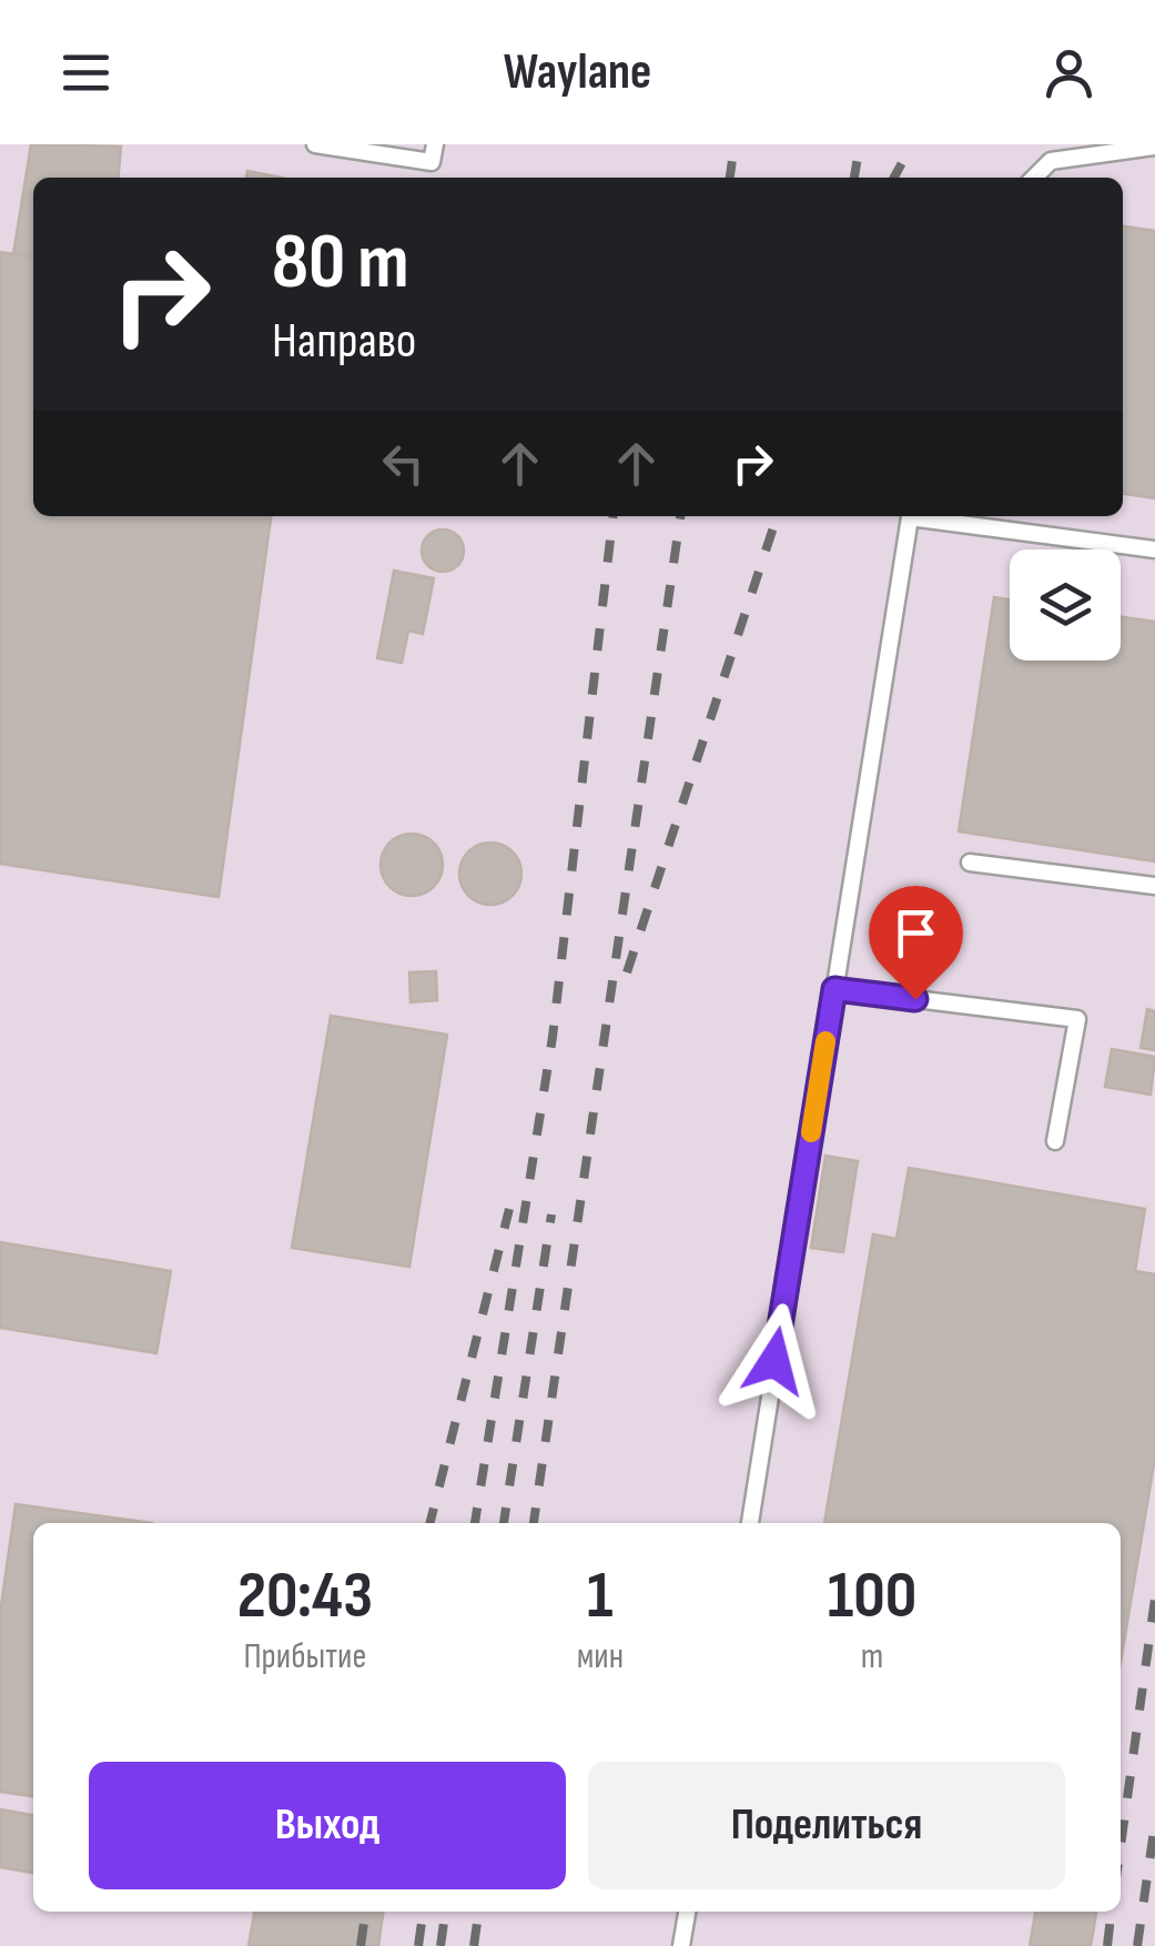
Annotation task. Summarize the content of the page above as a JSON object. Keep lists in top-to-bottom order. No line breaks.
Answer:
{"page":{"header":"Waylane","turn":["80 m","Направо"],"eta":["20:43","Прибытие","1","мин","100","m"],"buttons":["Выход","Поделиться"]}}
